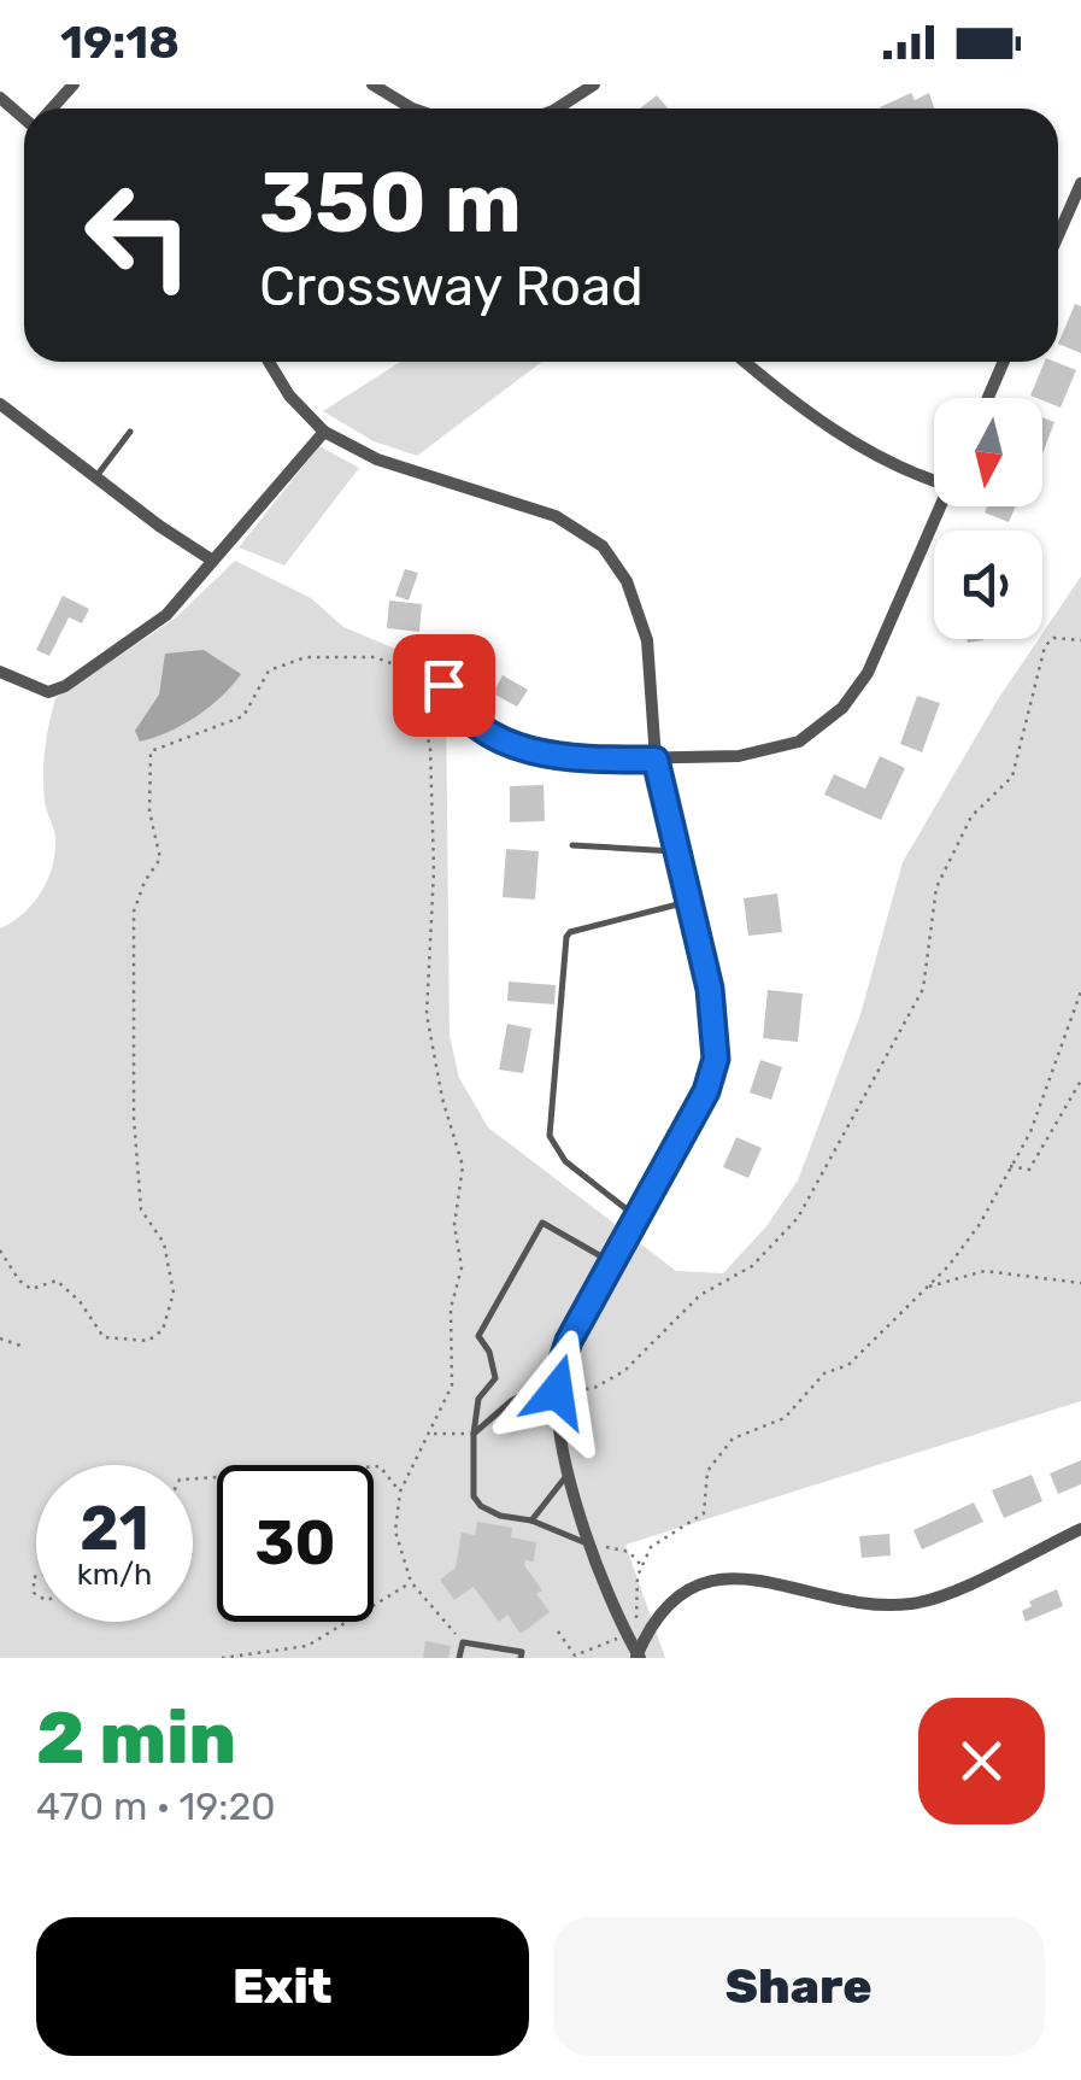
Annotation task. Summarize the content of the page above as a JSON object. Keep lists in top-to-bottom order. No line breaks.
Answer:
{"north":"bottom","page":{"status":"19:18","turn":["350 m","Crossway Road"],"speed":"21 km/h","limit":"30","heading":["2 min","470 m · 19:20"],"buttons":["Exit","Share"]}}
